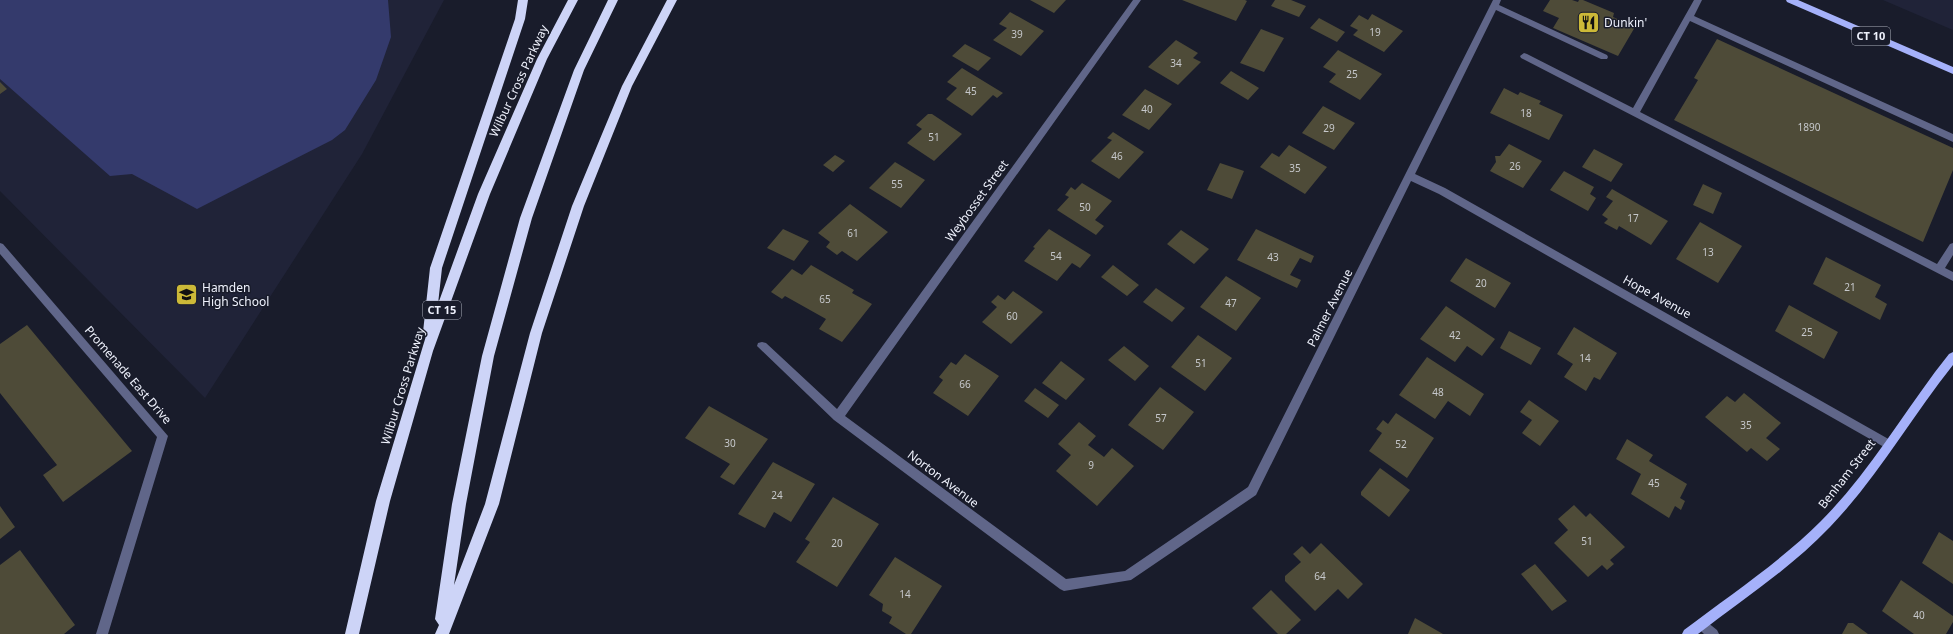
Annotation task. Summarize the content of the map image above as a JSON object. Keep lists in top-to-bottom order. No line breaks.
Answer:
{"streets":{"highway":["Wilbur Cross Parkway","CT 15"],"main road":["CT 10","Benham Street"],"street":["Weybosset Street","Hope Avenue","Palmer Avenue","Promenade East Drive","Norton Avenue"]},"crossings":[["Weybosset Street","Norton Avenue"],["Hope Avenue","Palmer Avenue"],["Hope Avenue","Benham Street"],["Palmer Avenue","Norton Avenue"]],"places":{"restaurant":["Dunkin'"],"school or university":["Hamden High School"]},"house_numbers":["19","39","34","25","45","40","18","1890","29","51","46","26","35","55","50","17","61","13","54","43","20","21","65","47","60","25","42","14","51","66","48","57","35","30","52","9","45","24","51","20","64","14","40"]}
